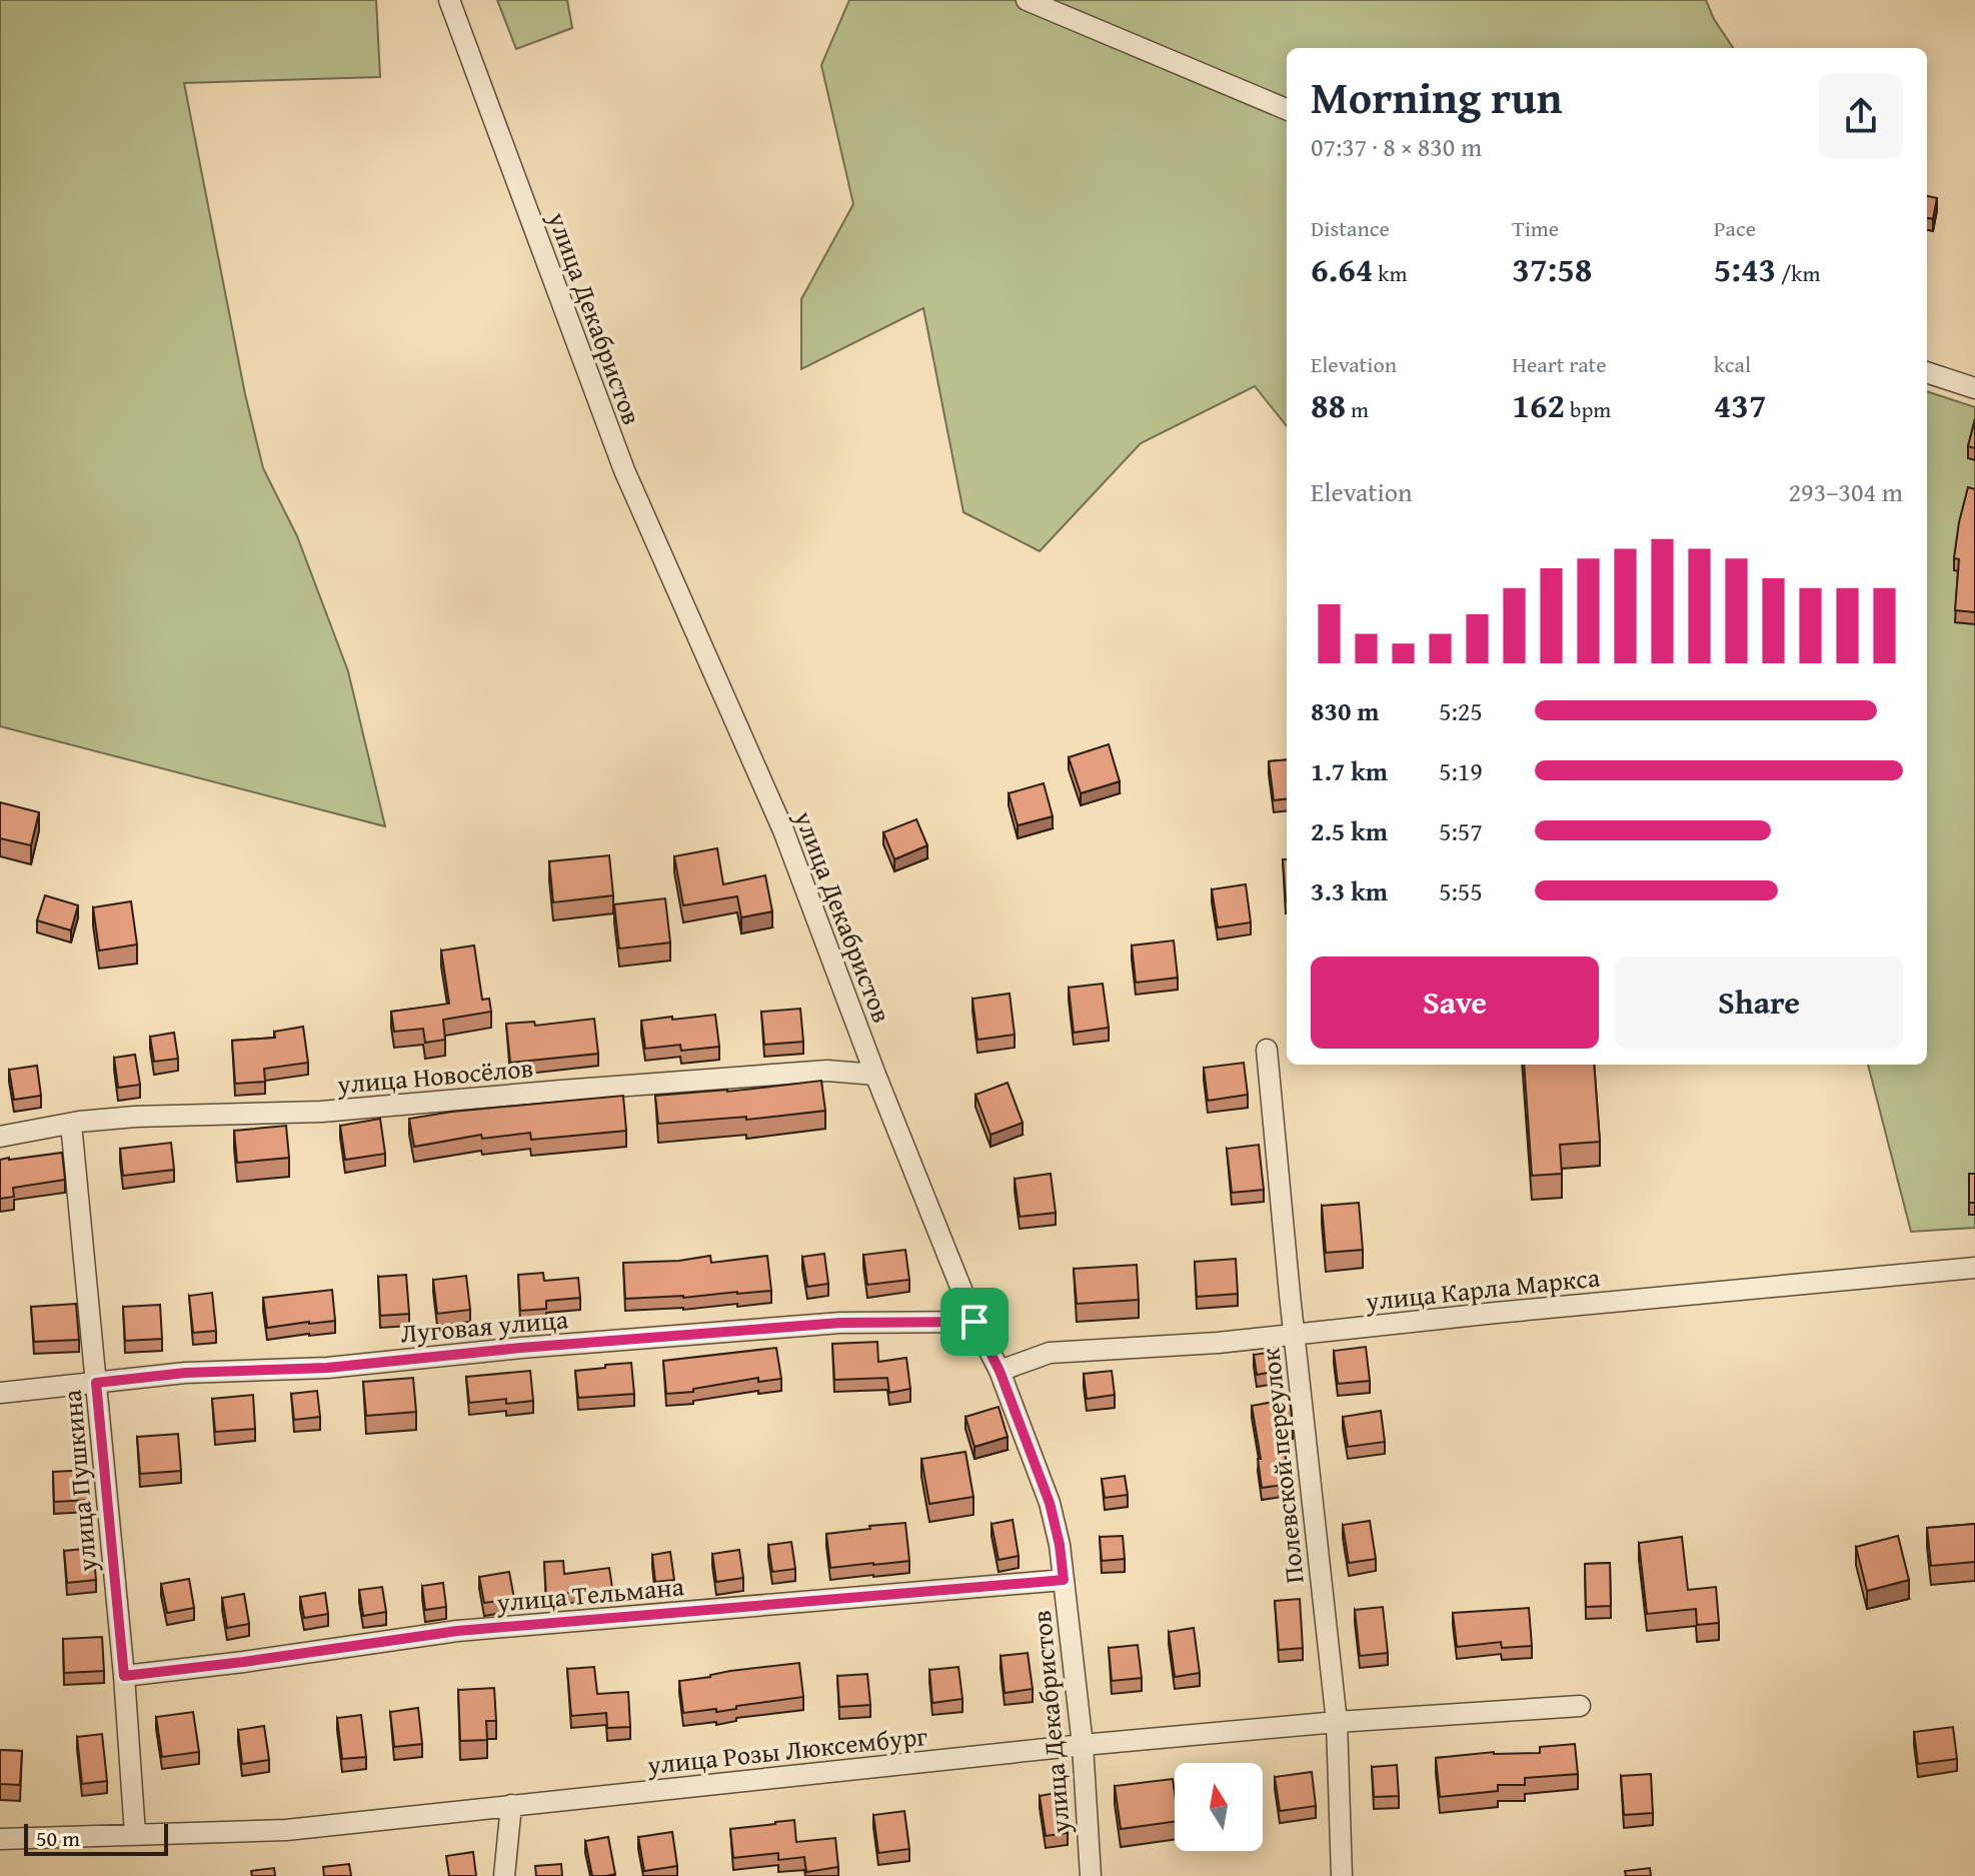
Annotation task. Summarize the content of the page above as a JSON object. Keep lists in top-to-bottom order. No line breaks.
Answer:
{"streets":{"street":["улица Декабристов","улица Новосёлов","улица Карла Маркса","Луговая улица","Полевской переулок","улица Пушкина","улица Тельмана","улица Розы Люксембург"]},"crossings":[["улица Декабристов","улица Новосёлов"],["улица Декабристов","улица Карла Маркса"],["улица Декабристов","Луговая улица"],["улица Декабристов","улица Тельмана"],["улица Декабристов","улица Розы Люксембург"],["улица Новосёлов","улица Пушкина"],["улица Карла Маркса","Полевской переулок"],["Луговая улица","улица Пушкина"],["Полевской переулок","улица Розы Люксембург"],["улица Пушкина","улица Тельмана"],["улица Пушкина","улица Розы Люксембург"]],"scale_bar":"50 m","north":"top","page":{"heading":["Morning run","07:37 · 8 × 830 m"],"stats":[["Distance","6.64 km"],["Time","37:58"],["Pace","5:43 /km"],["Elevation","88 m"],["Heart rate","162 bpm"],["kcal","437"]],"chart":["Elevation","293–304 m"],"list":[{"name":"830 m","note":"5:25"},{"name":"1.7 km","note":"5:19"},{"name":"2.5 km","note":"5:57"},{"name":"3.3 km","note":"5:55"}],"buttons":["Save","Share"],"scale":"50 m"}}
